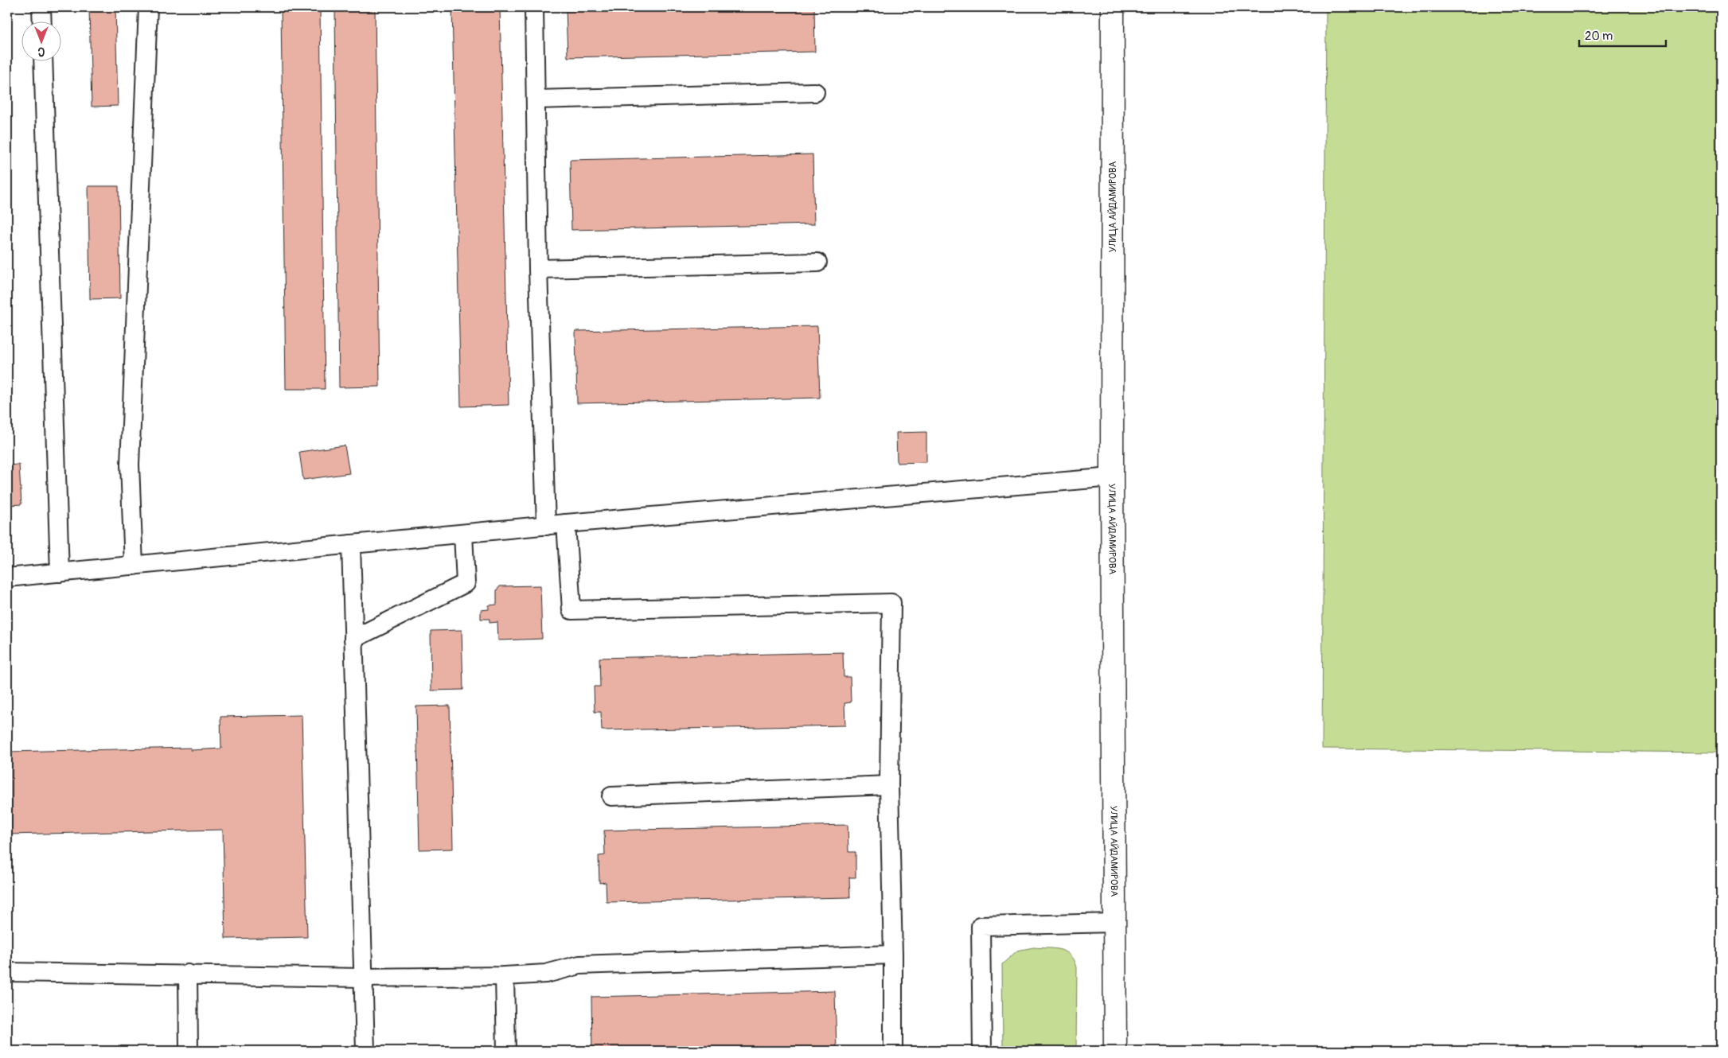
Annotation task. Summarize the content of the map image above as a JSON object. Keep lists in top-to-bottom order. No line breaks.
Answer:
{"streets":{"main road":["УЛИЦА АЙДАМИРОВА"]},"scale_bar":"20 m","north":"bottom"}
